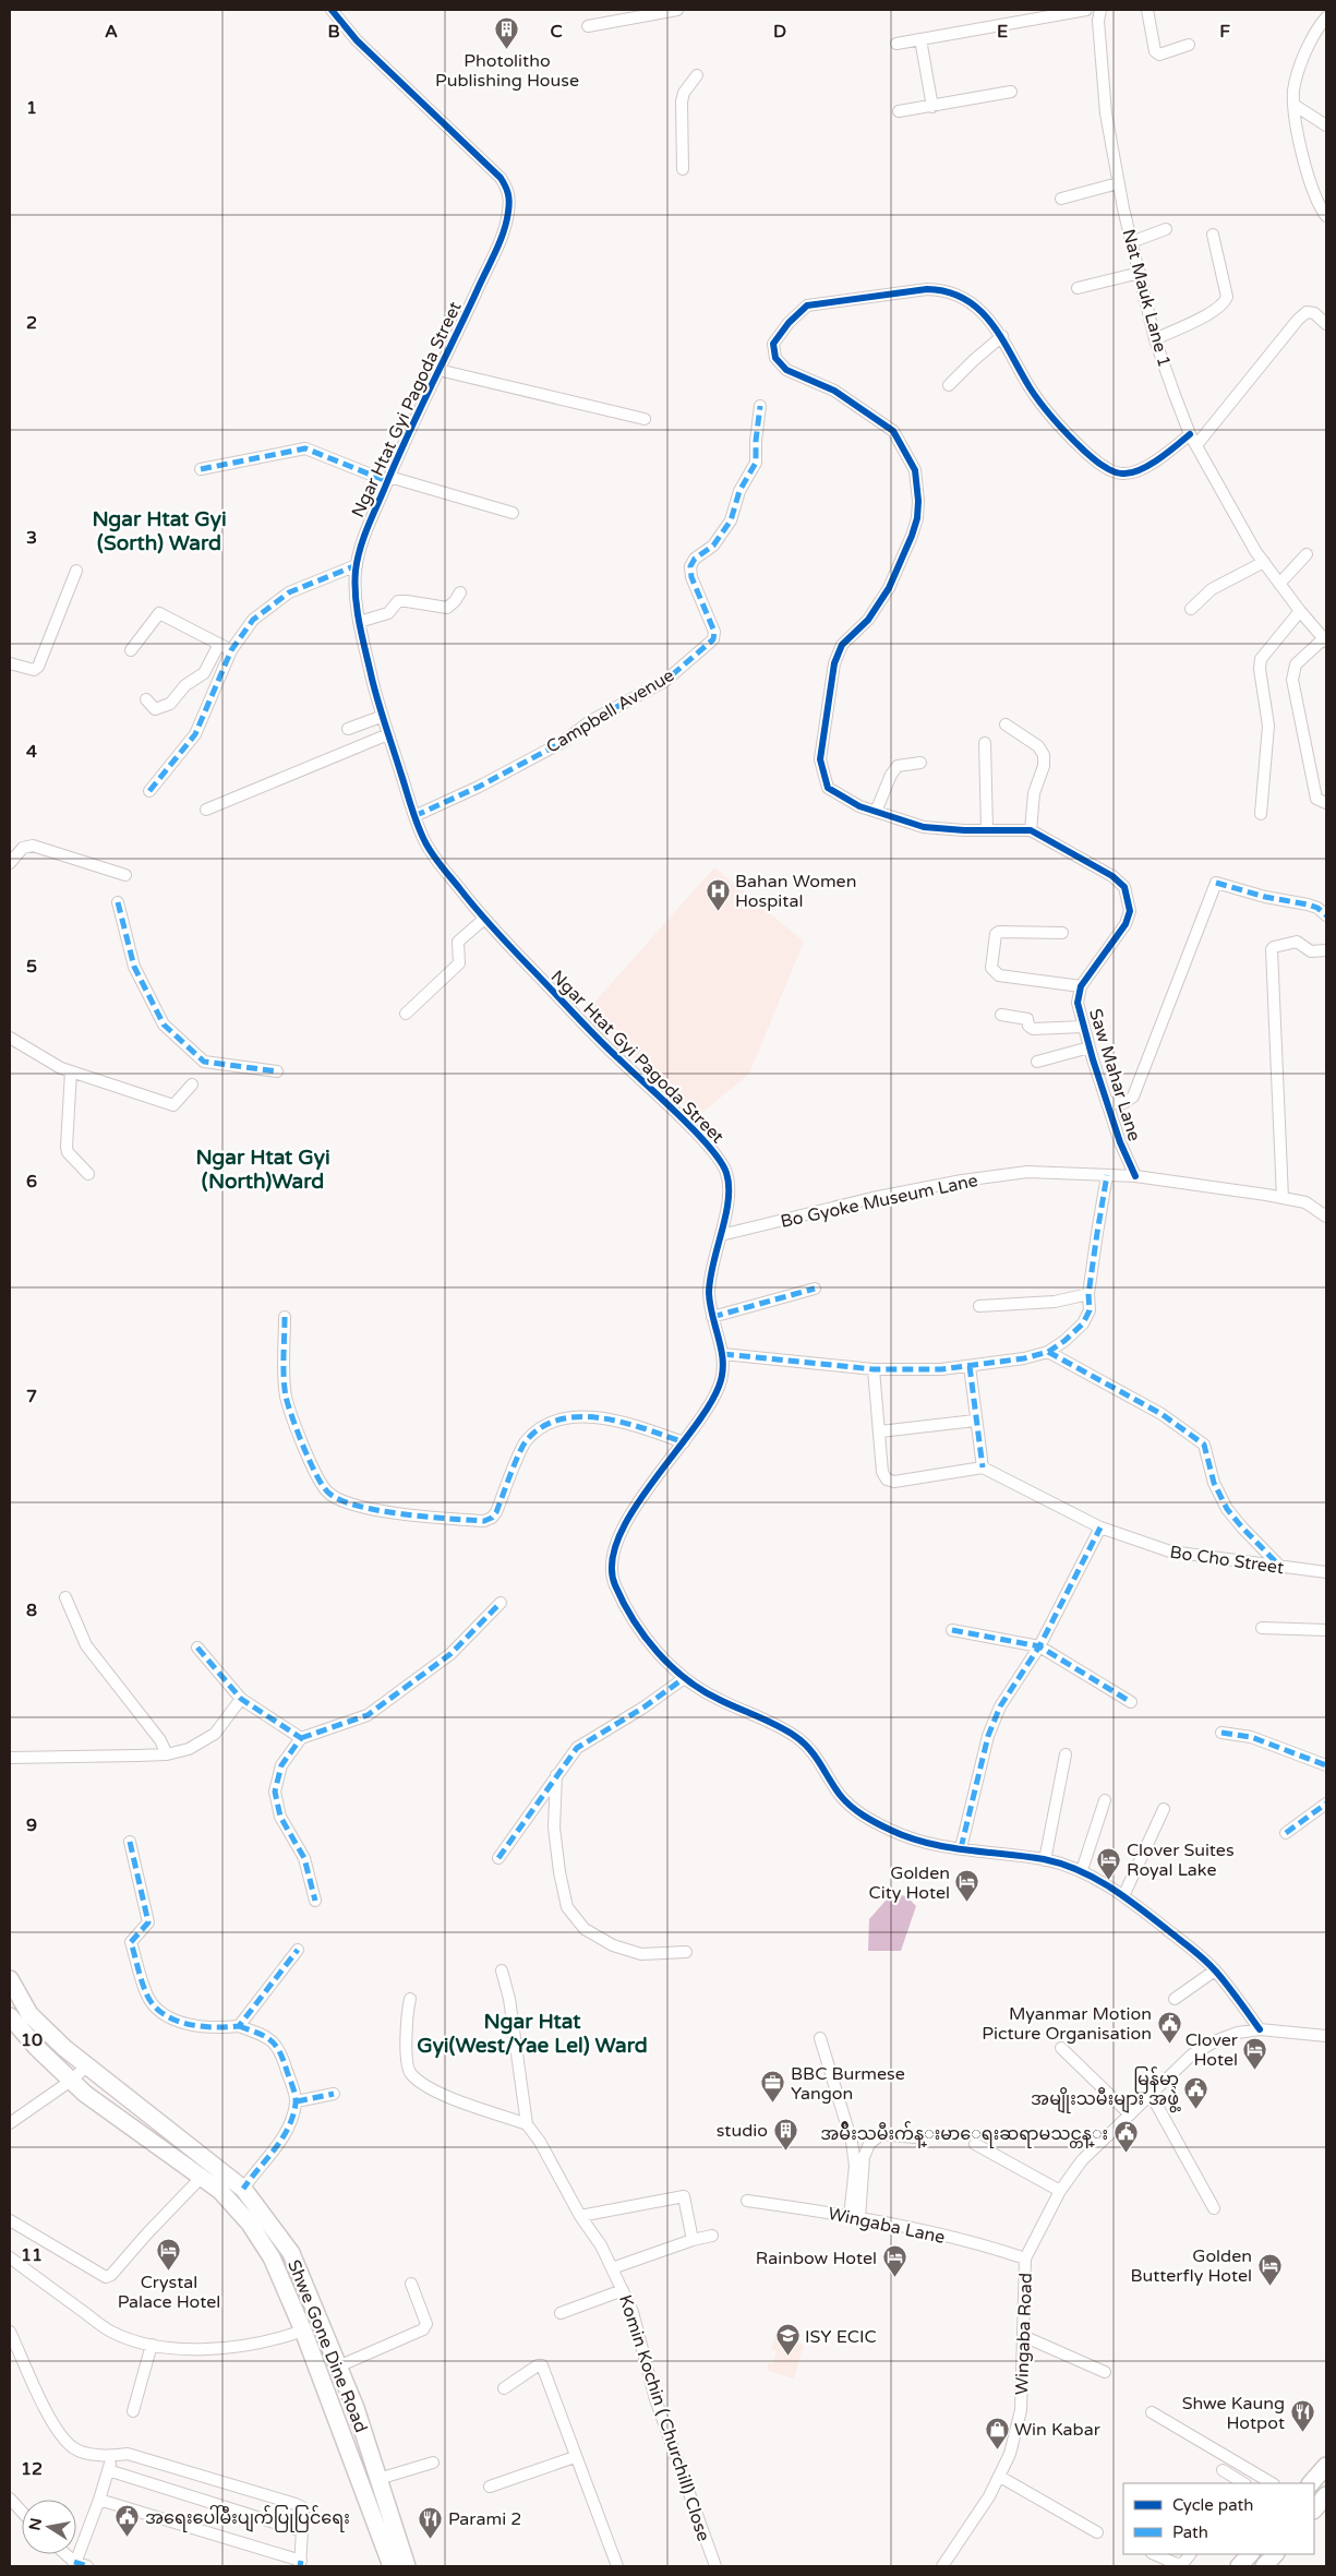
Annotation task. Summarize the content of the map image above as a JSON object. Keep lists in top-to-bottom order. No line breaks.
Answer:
{"streets":{"main road":["Shwe Gone Dine Road"],"street":["Nat Mauk Lane 1","Ngar Htat Gyi Pagoda Street","Campbell Avenue","Saw Mahar Lane","Bo Gyoke Museum Lane","Bo Cho Street","Wingaba Lane","Wingaba Road","Komin Kochin ( Churchill) Close"]},"crossings":[["Nat Mauk Lane 1","Saw Mahar Lane"],["Ngar Htat Gyi Pagoda Street","Campbell Avenue"],["Ngar Htat Gyi Pagoda Street","Bo Gyoke Museum Lane"],["Ngar Htat Gyi Pagoda Street","Wingaba Road"],["Saw Mahar Lane","Bo Gyoke Museum Lane"],["Wingaba Lane","Wingaba Road"]],"districts":["Ngar Htat Gyi (Sorth) Ward","Ngar Htat Gyi (North)Ward","Ngar Htat Gyi(West/Yae Lel) Ward"],"places":{"building":["Photolitho Publishing House","studio"],"hospital":["Bahan Women Hospital"],"hotel":["Clover Suites Royal Lake","Golden City Hotel","Clover Hotel","Crystal Palace Hotel","Rainbow Hotel","Golden Butterfly Hotel"],"public building":["Myanmar Motion Picture Organisation","မြန်မာ့ အမျိုးသမီးများ အဖွဲ့","အမ်ိဳးသမီးက်န္းမာေရးဆရာမသင္တန္း","အရေးပေါ်မီးပျက်ပြုပြင်ရေး"],"office":["BBC Burmese Yangon"],"school or university":["ISY ECIC"],"restaurant":["Shwe Kaung Hotpot","Parami 2"],"shop":["Win Kabar"]},"legend":["Cycle path","Path"],"north":"left","grid":{"columns":["A","B","C","D","E","F"],"rows":["1","2","3","4","5","6","7","8","9","10","11","12"]}}
